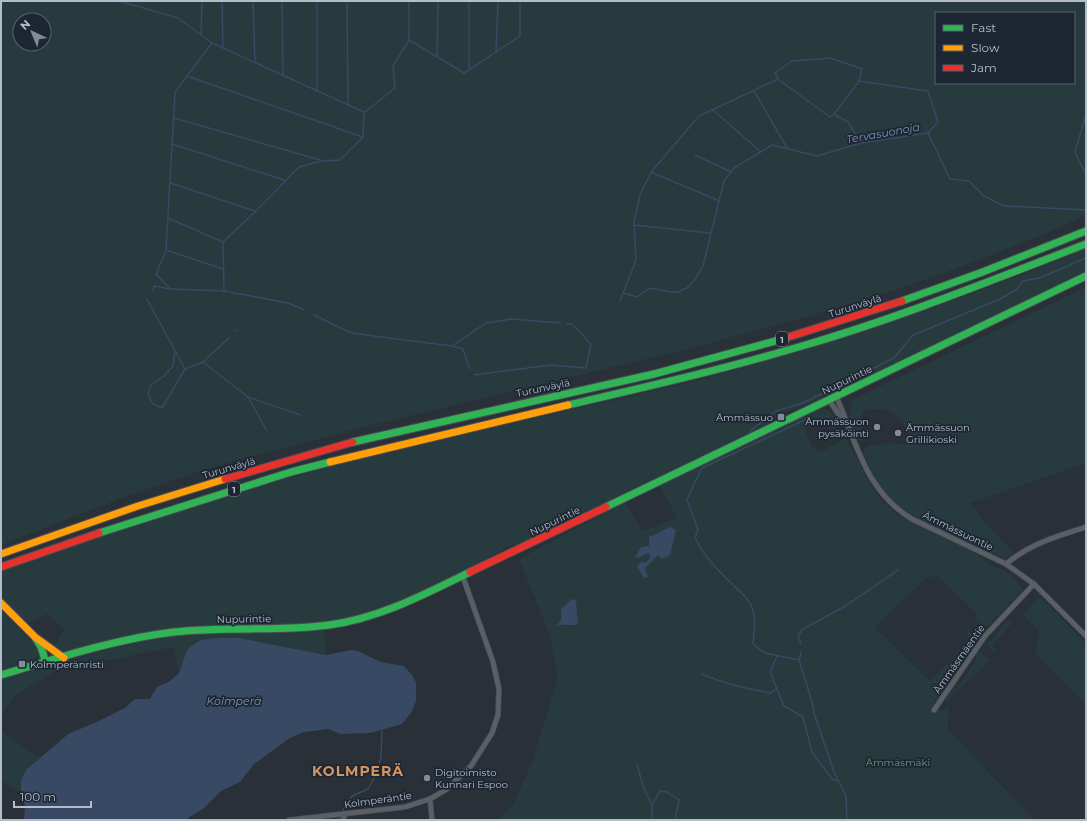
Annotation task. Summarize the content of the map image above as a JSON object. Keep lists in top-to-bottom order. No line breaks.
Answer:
{"streets":{"main road":["Turunväylä","1","Nupurintie"],"street":["Ämmässuontie","Ämmäsmäentie","Kolmperäntie"]},"crossings":[["Nupurintie","Ämmässuontie"],["Nupurintie","Kolmperäntie"],["Ämmässuontie","Ämmäsmäentie"]],"districts":["KOLMPERÄ"],"water":["Tervasuonoja","Kolmperä"],"parks":["Ämmäsmäki"],"places":{"transit":["Ämmässuo","Kolmperänristi"],"other":["Ämmässuon pysäköinti","Ämmässuon Grillikioski","Digitoimisto Kunnari Espoo"]},"legend":["Fast","Slow","Jam"],"scale_bar":"100 m","north":"top left"}
